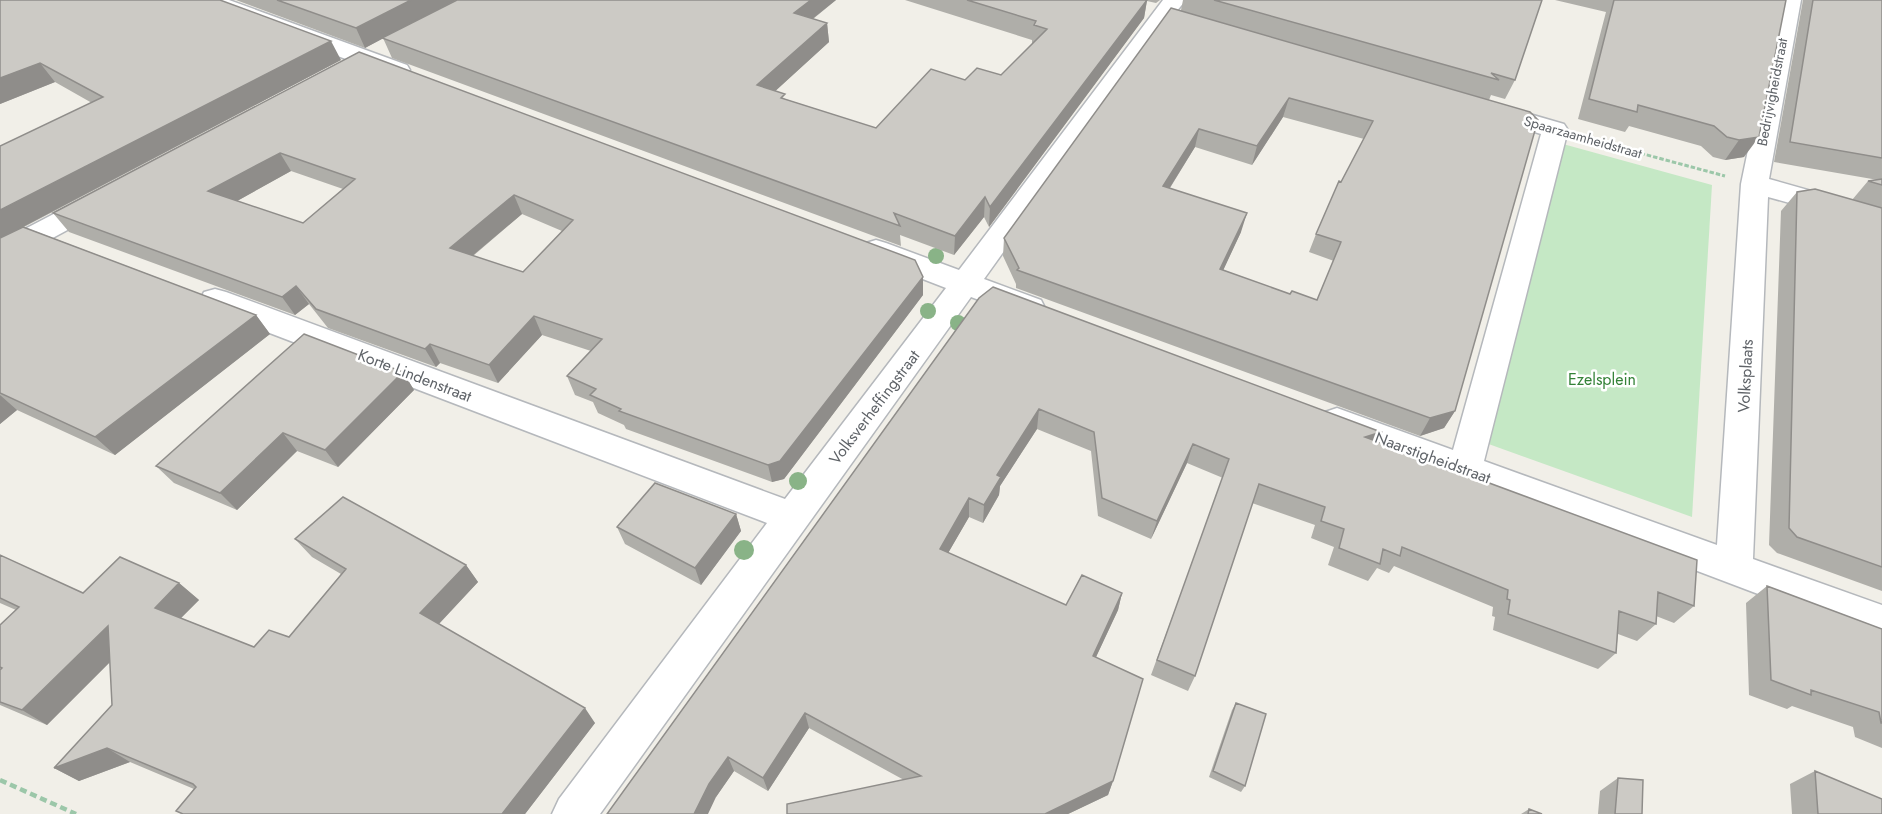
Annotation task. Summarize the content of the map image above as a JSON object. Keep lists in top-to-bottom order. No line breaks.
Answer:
{"streets":{"street":["Bedrijvigheidstraat","Spaarzaamheidstraat","Korte Lindenstraat","Volksplaats","Volksverheffingstraat","Naarstigheidstraat"]},"crossings":[["Bedrijvigheidstraat","Spaarzaamheidstraat"],["Bedrijvigheidstraat","Volksplaats"],["Spaarzaamheidstraat","Volksplaats"],["Korte Lindenstraat","Volksverheffingstraat"],["Volksplaats","Naarstigheidstraat"]],"parks":["Ezelsplein"]}
